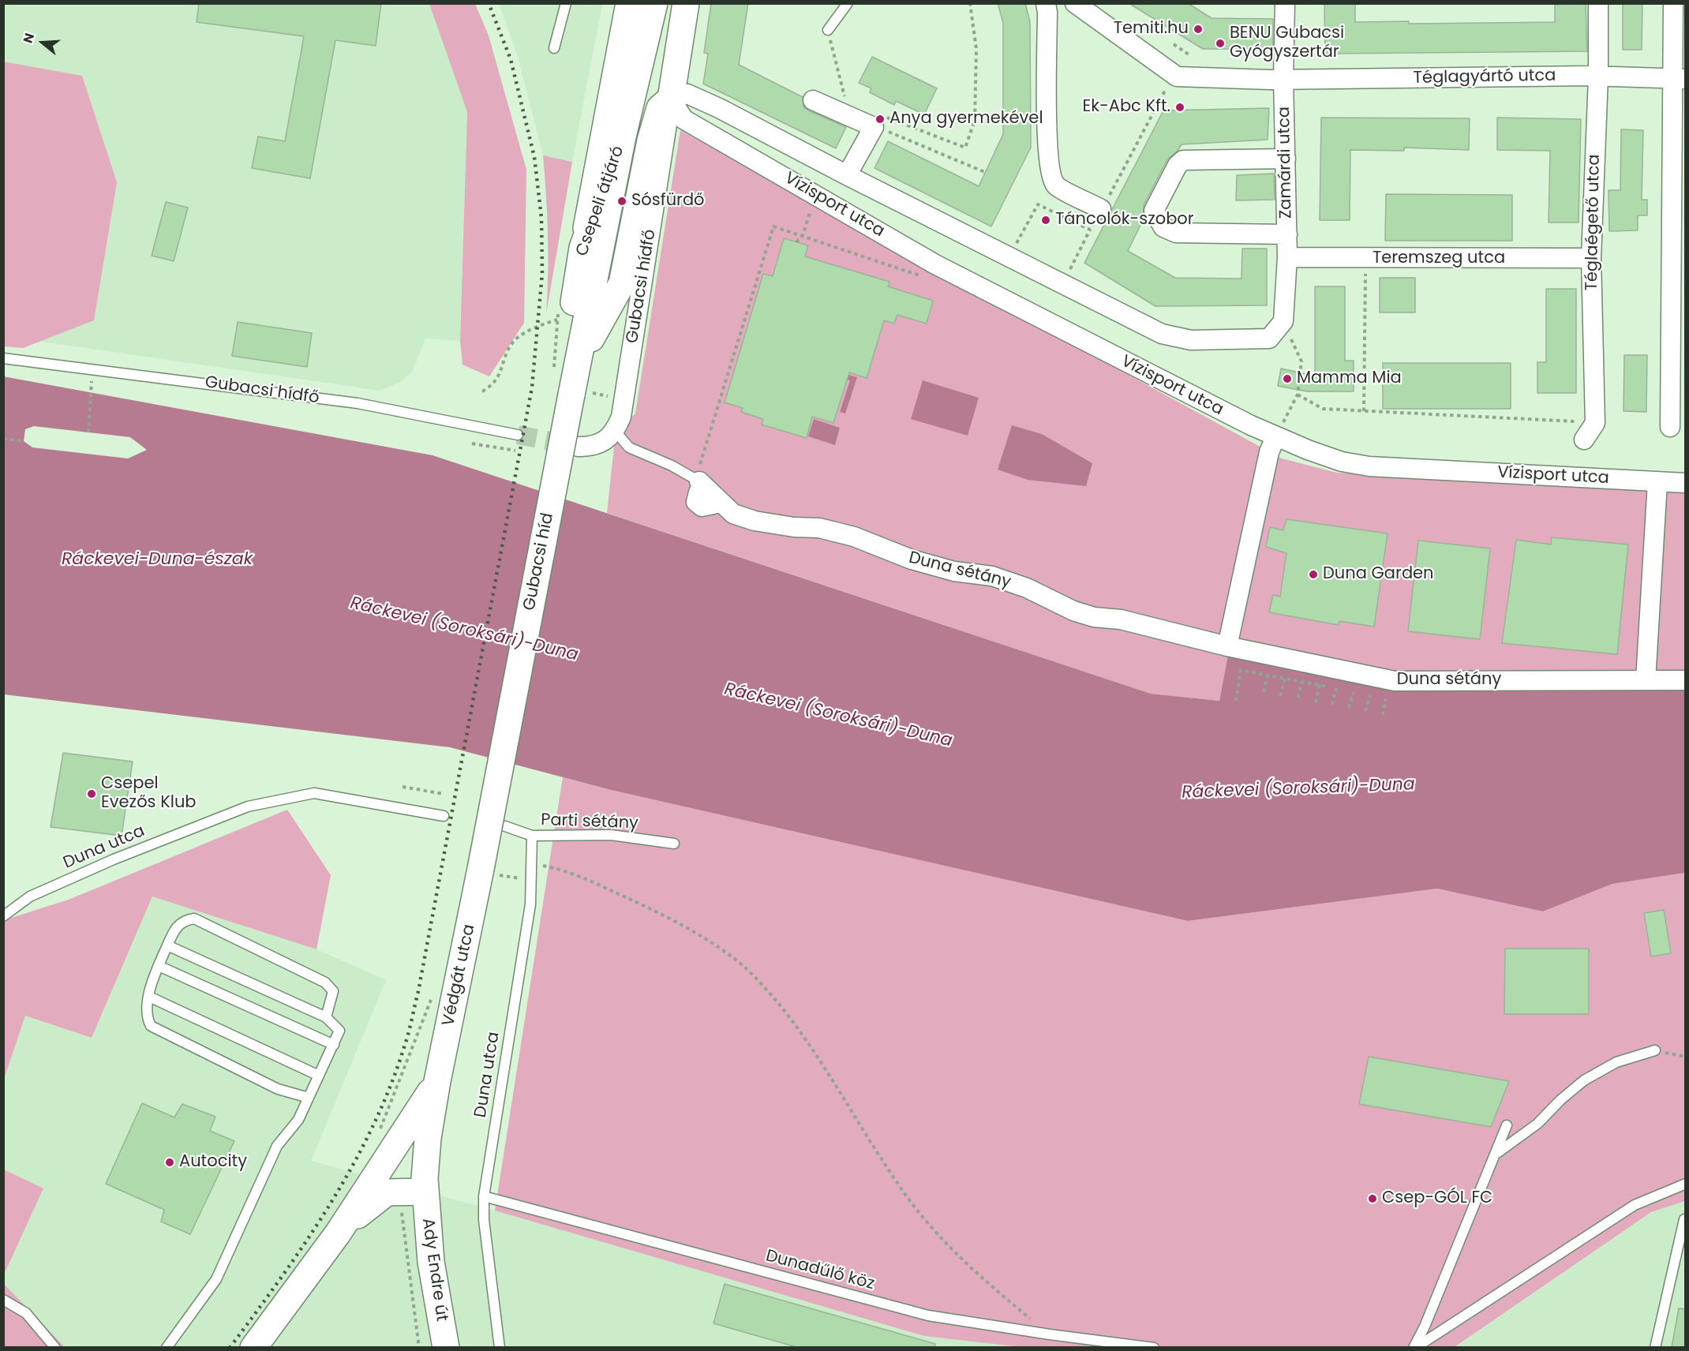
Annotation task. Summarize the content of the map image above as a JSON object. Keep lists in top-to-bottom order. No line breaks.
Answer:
{"streets":{"main road":["Csepeli átjáró","Gubacsi híd","Védgát utca","Ady Endre út"],"street":["Téglagyártó utca","Zamárdi utca","Vízisport utca","Téglaégető utca","Teremszeg utca","Gubacsi hídfő","Duna sétány"],"lane":["Parti sétány","Duna utca","Dunadűlő köz"]},"crossings":[["Téglagyártó utca","Zamárdi utca"],["Téglagyártó utca","Téglaégető utca"],["Zamárdi utca","Vízisport utca"],["Zamárdi utca","Teremszeg utca"],["Csepeli átjáró","Gubacsi híd"],["Vízisport utca","Gubacsi hídfő"],["Téglaégető utca","Teremszeg utca"],["Gubacsi híd","Védgát utca"],["Parti sétány","Duna utca"],["Duna utca","Dunadűlő köz"],["Védgát utca","Ady Endre út"]],"water":["Ráckevei-Duna-észak","Ráckevei (Soroksári)-Duna"],"places":["Temiti.hu","BENU Gubacsi Gyógyszertár","Ek-Abc Kft.","Anya gyermekével","Sósfürdő","Táncolók-szobor","Mamma Mia","Duna Garden","Csepel Evezős Klub","Autocity","Csep-GÓL FC"],"north":"left"}
